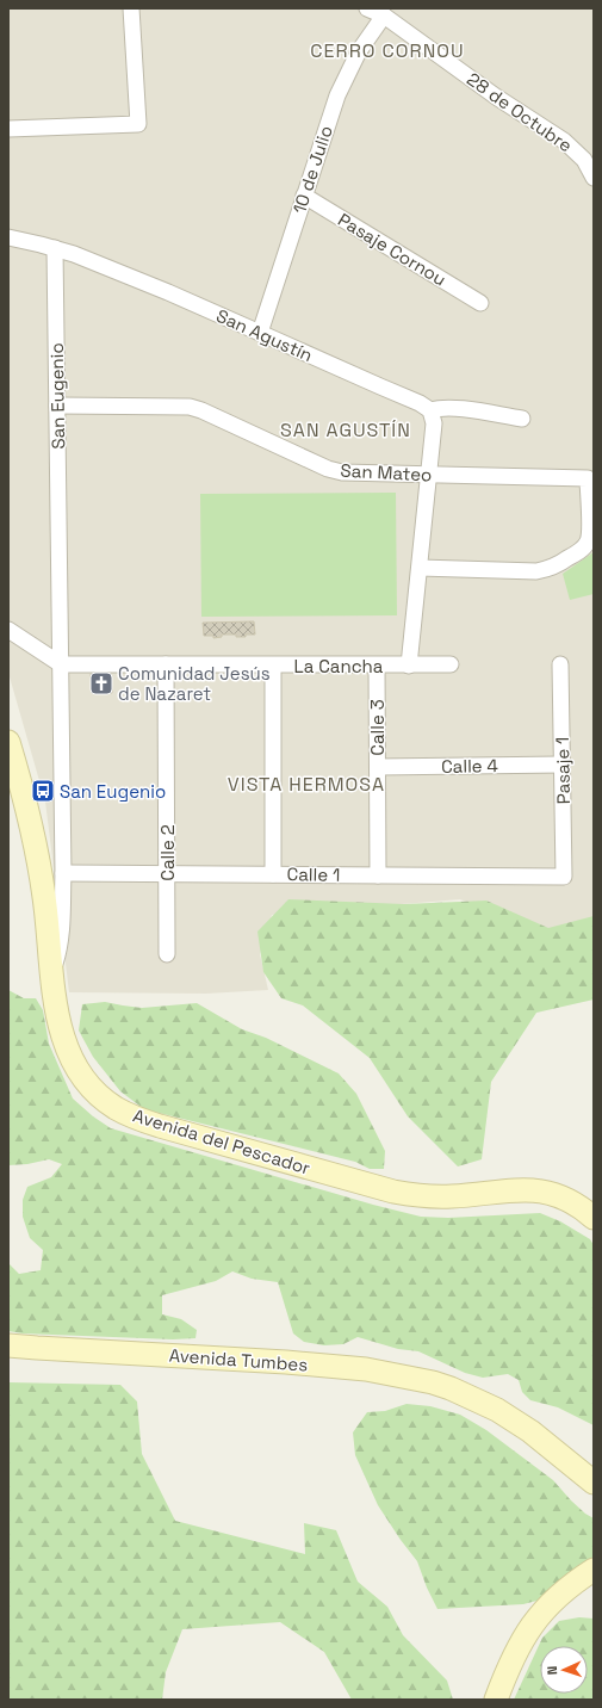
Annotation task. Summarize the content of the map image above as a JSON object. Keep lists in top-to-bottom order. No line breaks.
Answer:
{"streets":{"street":["28 de Octubre","10 de Julio","Pasaje Cornou","San Agustín","San Eugenio","San Mateo","La Cancha","Calle 3","Calle 4","Pasaje 1","Calle 2","Calle 1","Avenida del Pescador","Avenida Tumbes"]},"crossings":[["28 de Octubre","10 de Julio"],["10 de Julio","Pasaje Cornou"],["10 de Julio","San Agustín"],["San Agustín","San Eugenio"],["San Eugenio","San Mateo"],["San Eugenio","La Cancha"],["San Eugenio","Calle 1"],["San Eugenio","Avenida del Pescador"],["La Cancha","Calle 3"],["La Cancha","Calle 2"],["Calle 3","Calle 4"],["Calle 3","Calle 1"],["Calle 4","Pasaje 1"],["Pasaje 1","Calle 1"],["Calle 2","Calle 1"]],"districts":["CERRO CORNOU","SAN AGUSTÍN","VISTA HERMOSA"],"places":{"church":["Comunidad Jesús de Nazaret"],"bus stop":["San Eugenio"]},"north":"left"}
